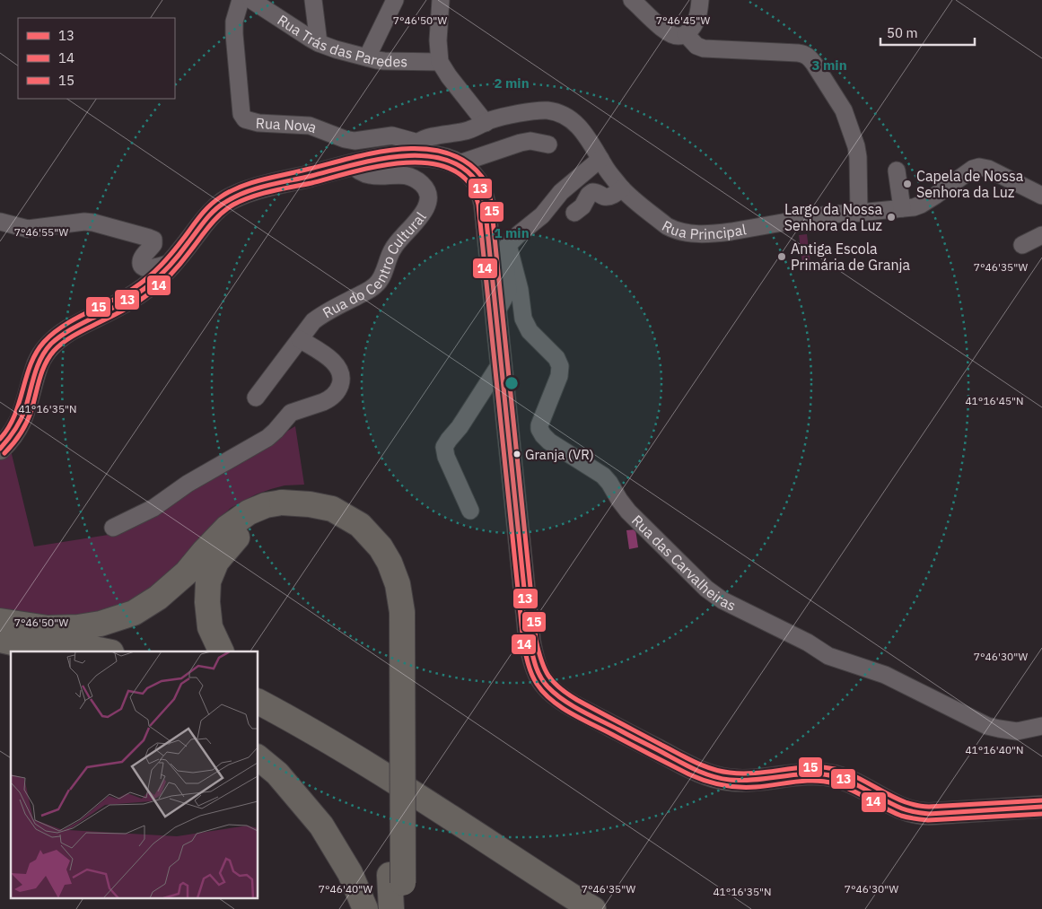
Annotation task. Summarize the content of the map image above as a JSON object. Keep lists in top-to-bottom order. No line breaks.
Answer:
{"streets":{"street":["Rua Trás das Paredes","Rua Nova","Rua Principal","Rua do Centro Cultural","Rua das Carvalheiras"]},"crossings":[["Rua Nova","Rua Principal"]],"places":["Capela de Nossa Senhora da Luz","Largo da Nossa Senhora da Luz","Antiga Escola Primária de Granja","Granja (VR)"],"lines":["transit line 15","transit line 13","transit line 14"],"legend":["13","14","15"],"scale_bar":"50 m","coordinates":["7°46'50\"W","7°46'45\"W","7°46'55\"W","7°46'35\"W","41°16'45\"N","41°16'35\"N","7°46'30\"W","41°16'40\"N","7°46'40\"W"],"rings":["3 min","2 min","1 min"]}
